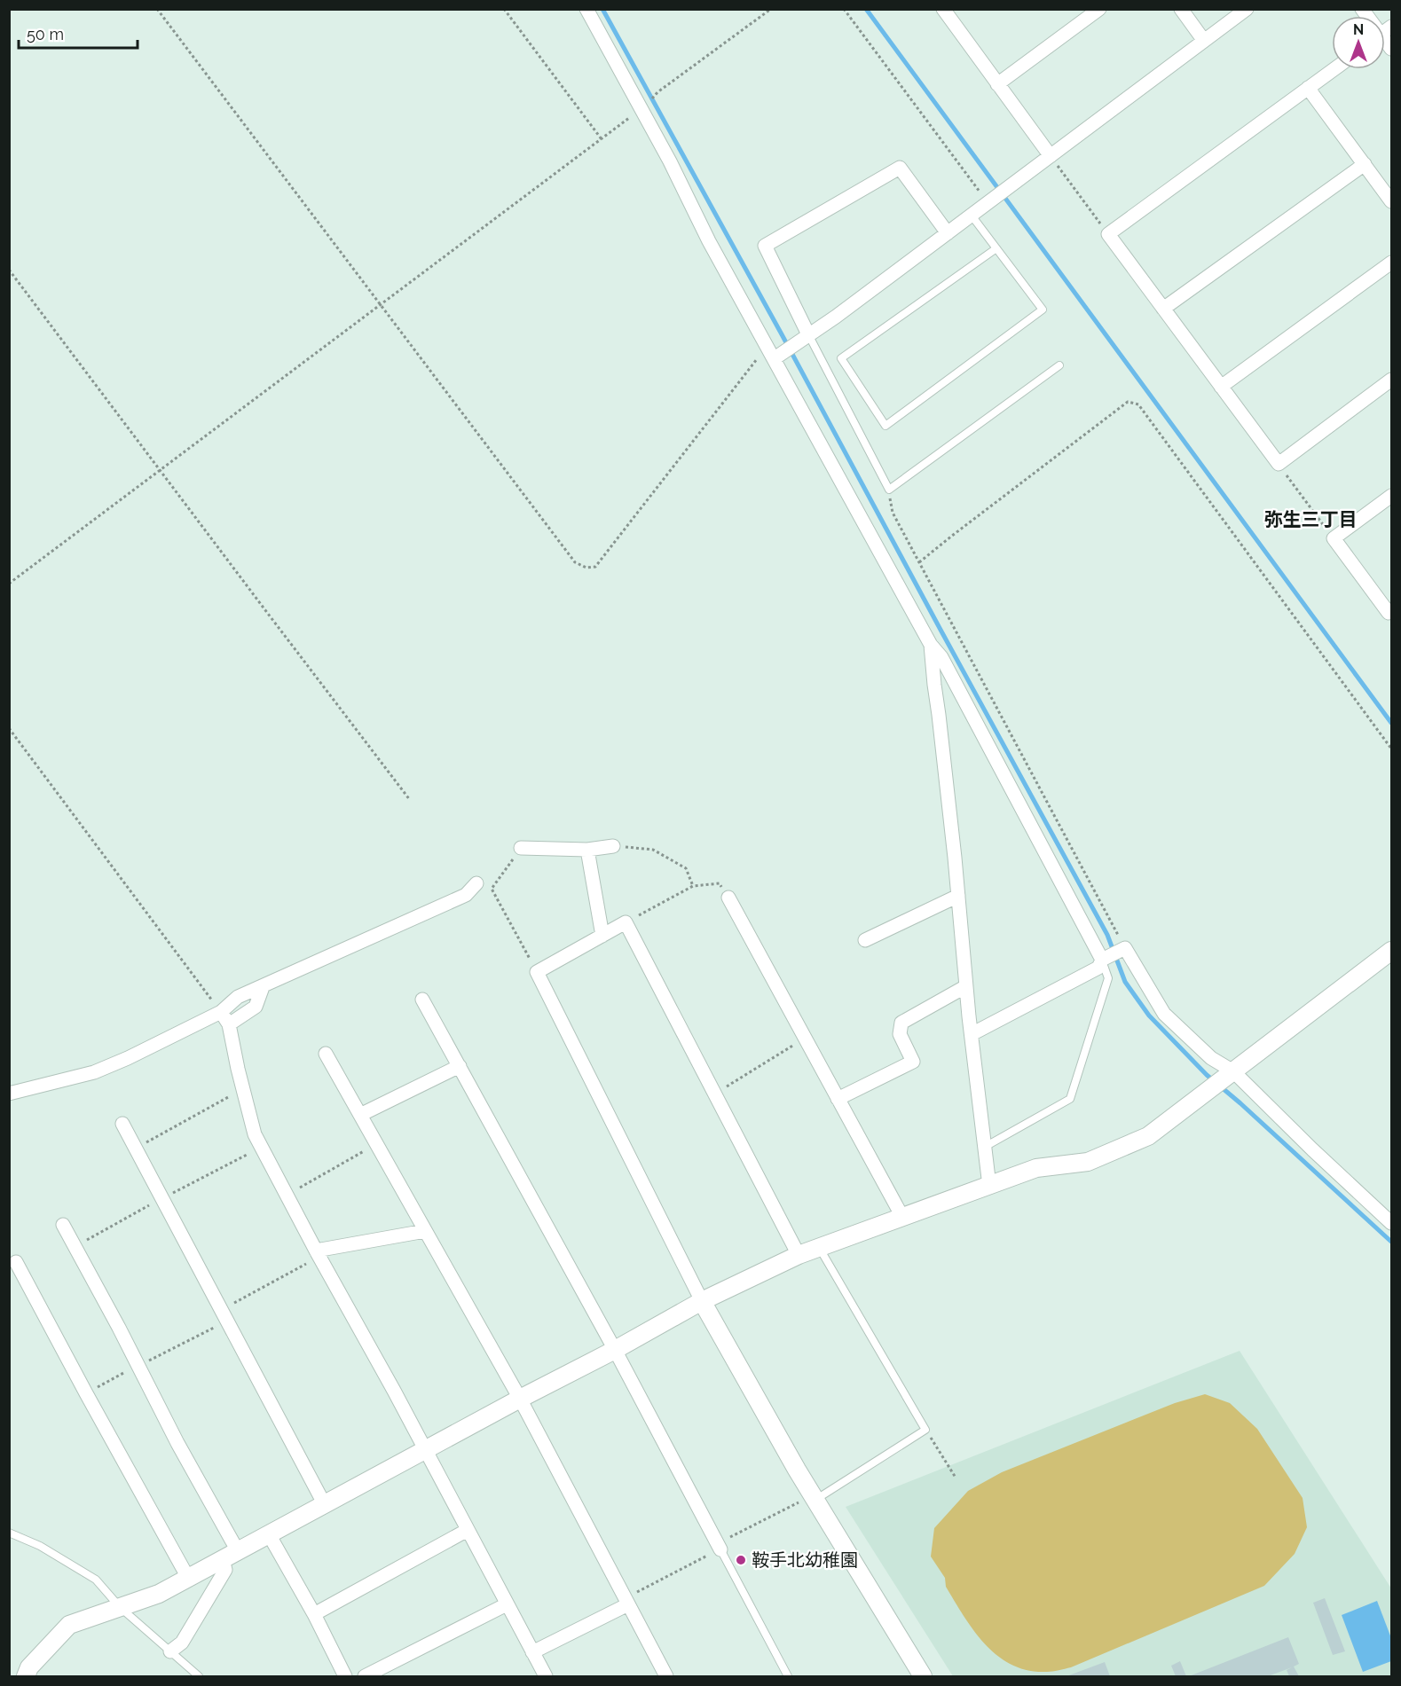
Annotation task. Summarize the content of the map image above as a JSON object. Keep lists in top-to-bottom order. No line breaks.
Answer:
{"districts":["弥生三丁目"],"places":["鞍手北幼稚園"],"scale_bar":"50 m","north":"top"}
